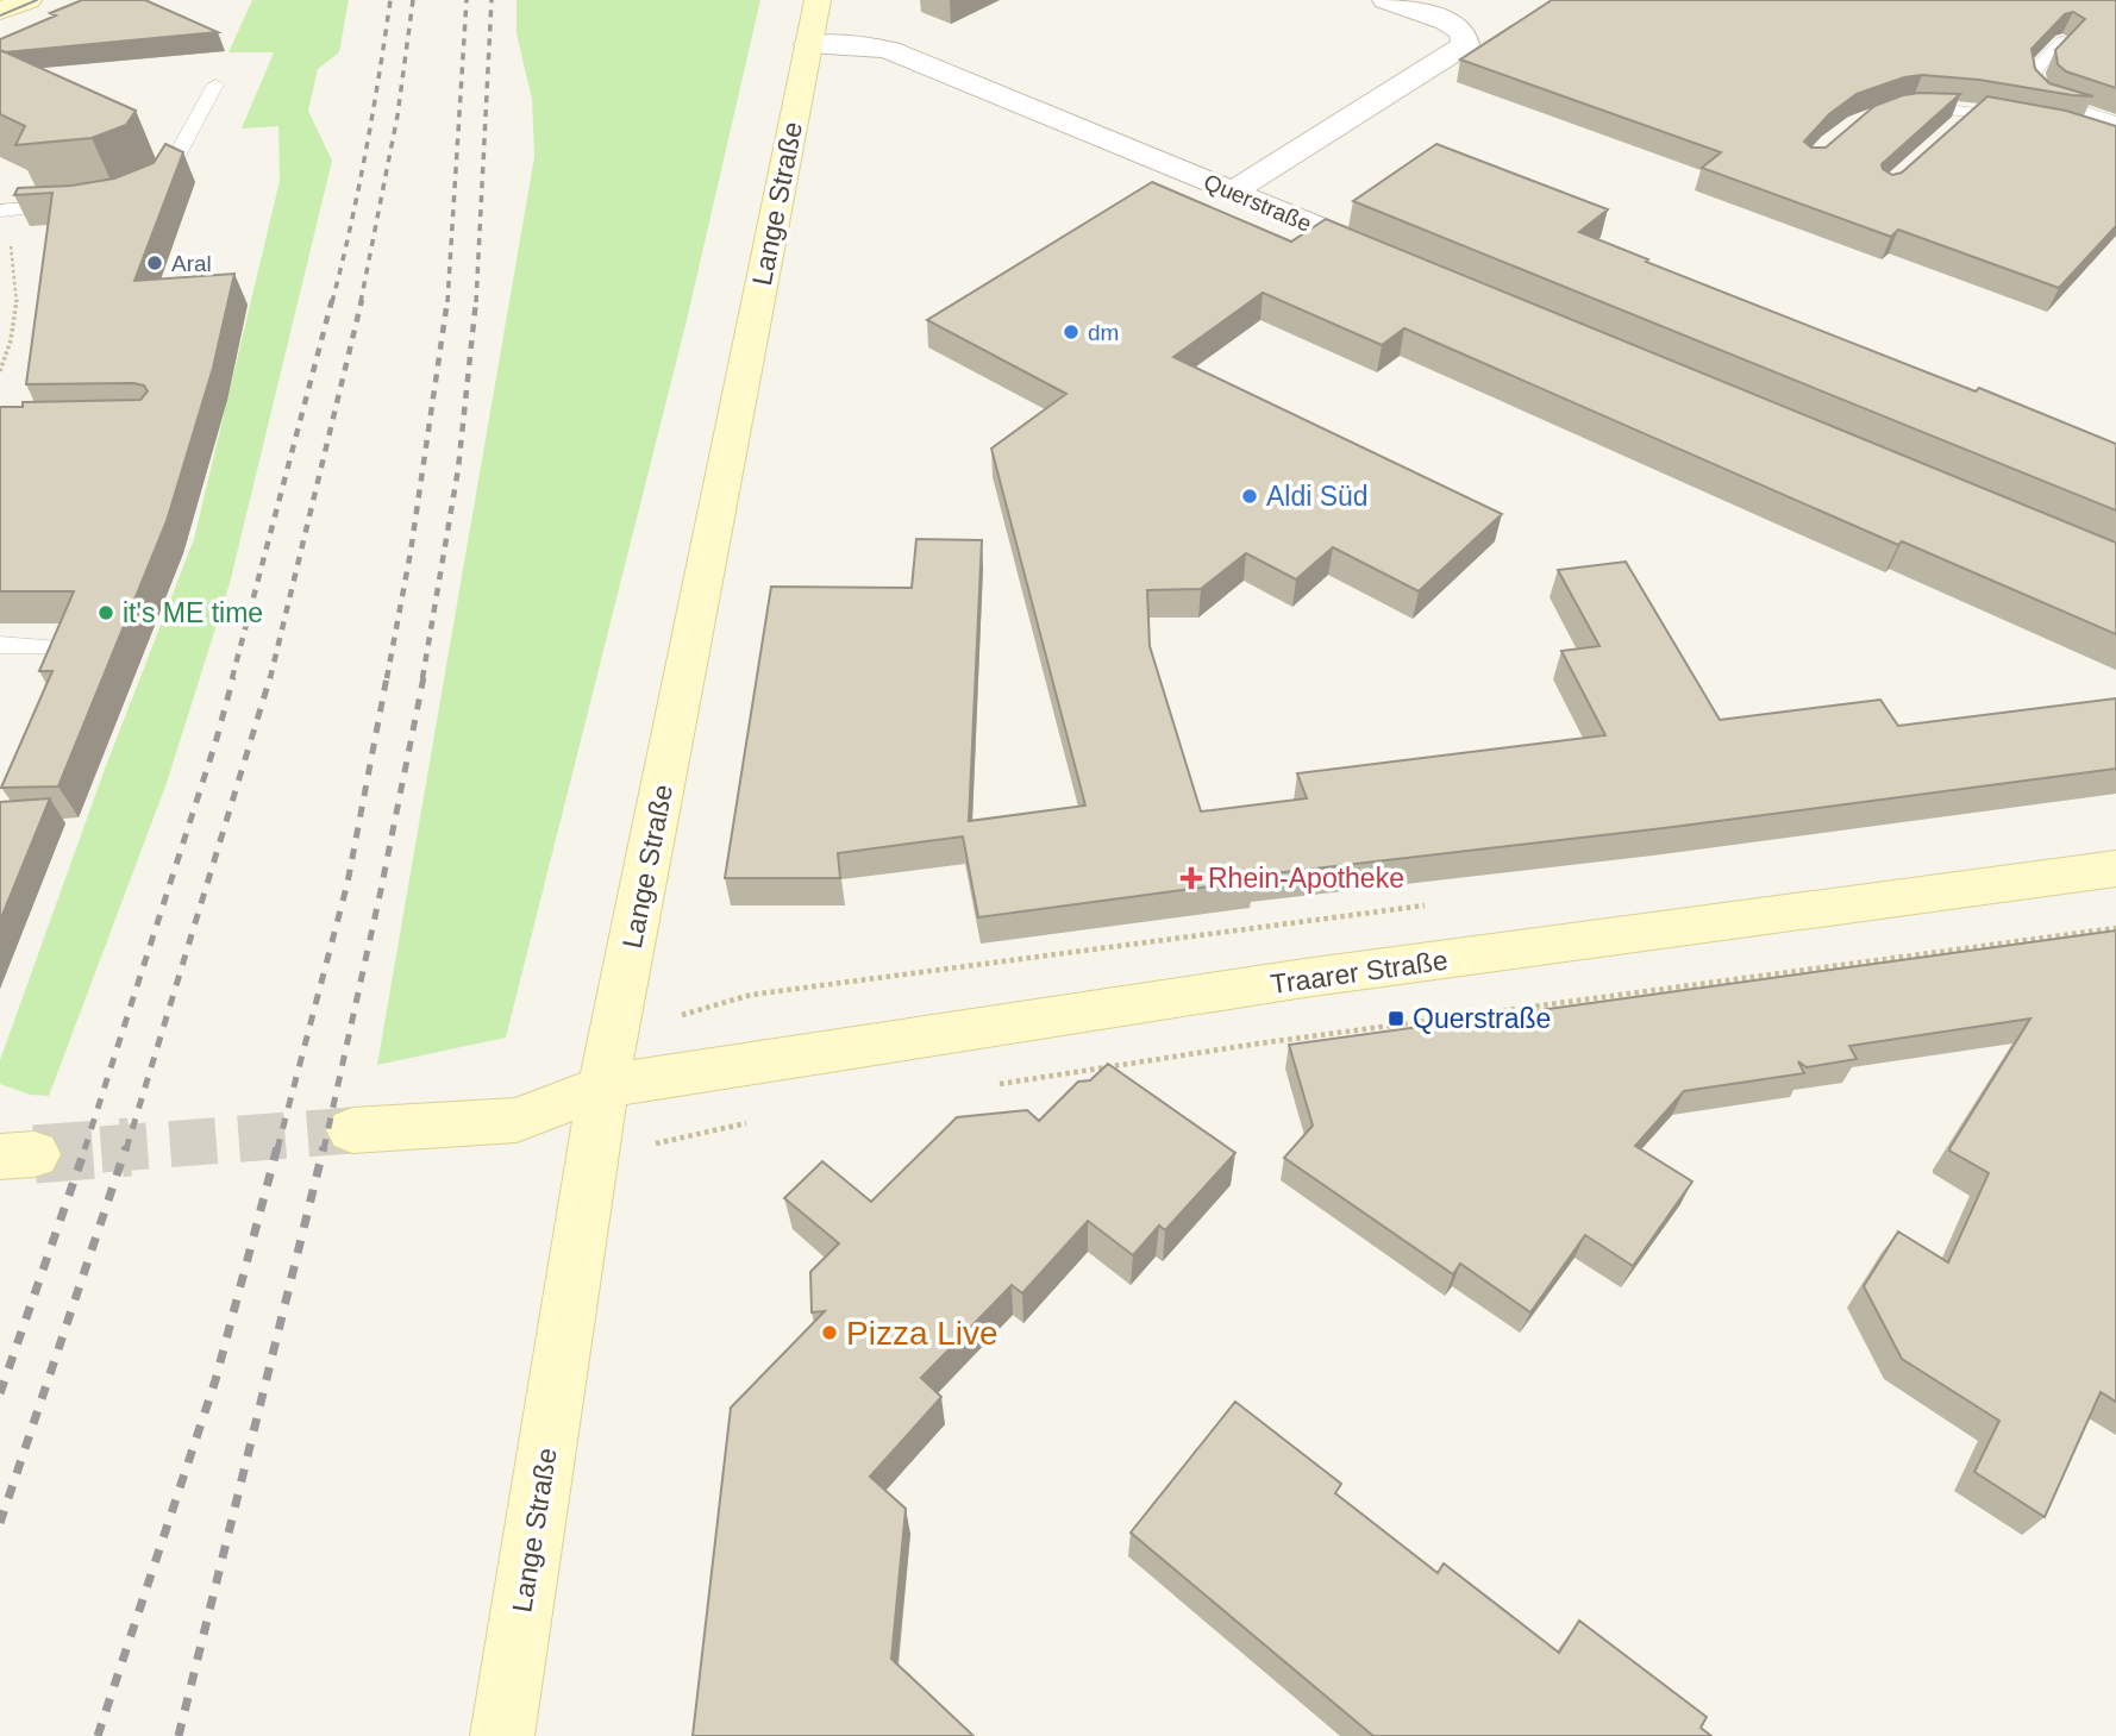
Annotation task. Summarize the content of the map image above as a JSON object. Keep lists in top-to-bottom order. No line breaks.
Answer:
{"streets":{"main road":["Lange Straße","Traarer Straße"],"street":["Querstraße"]},"crossings":[["Querstraße","Lange Straße"],["Lange Straße","Traarer Straße"]],"places":{"other":["Aral","dm","Aldi Süd","it's ME time","Pizza Live"],"health":["Rhein-Apotheke"],"transit":["Querstraße"]}}
